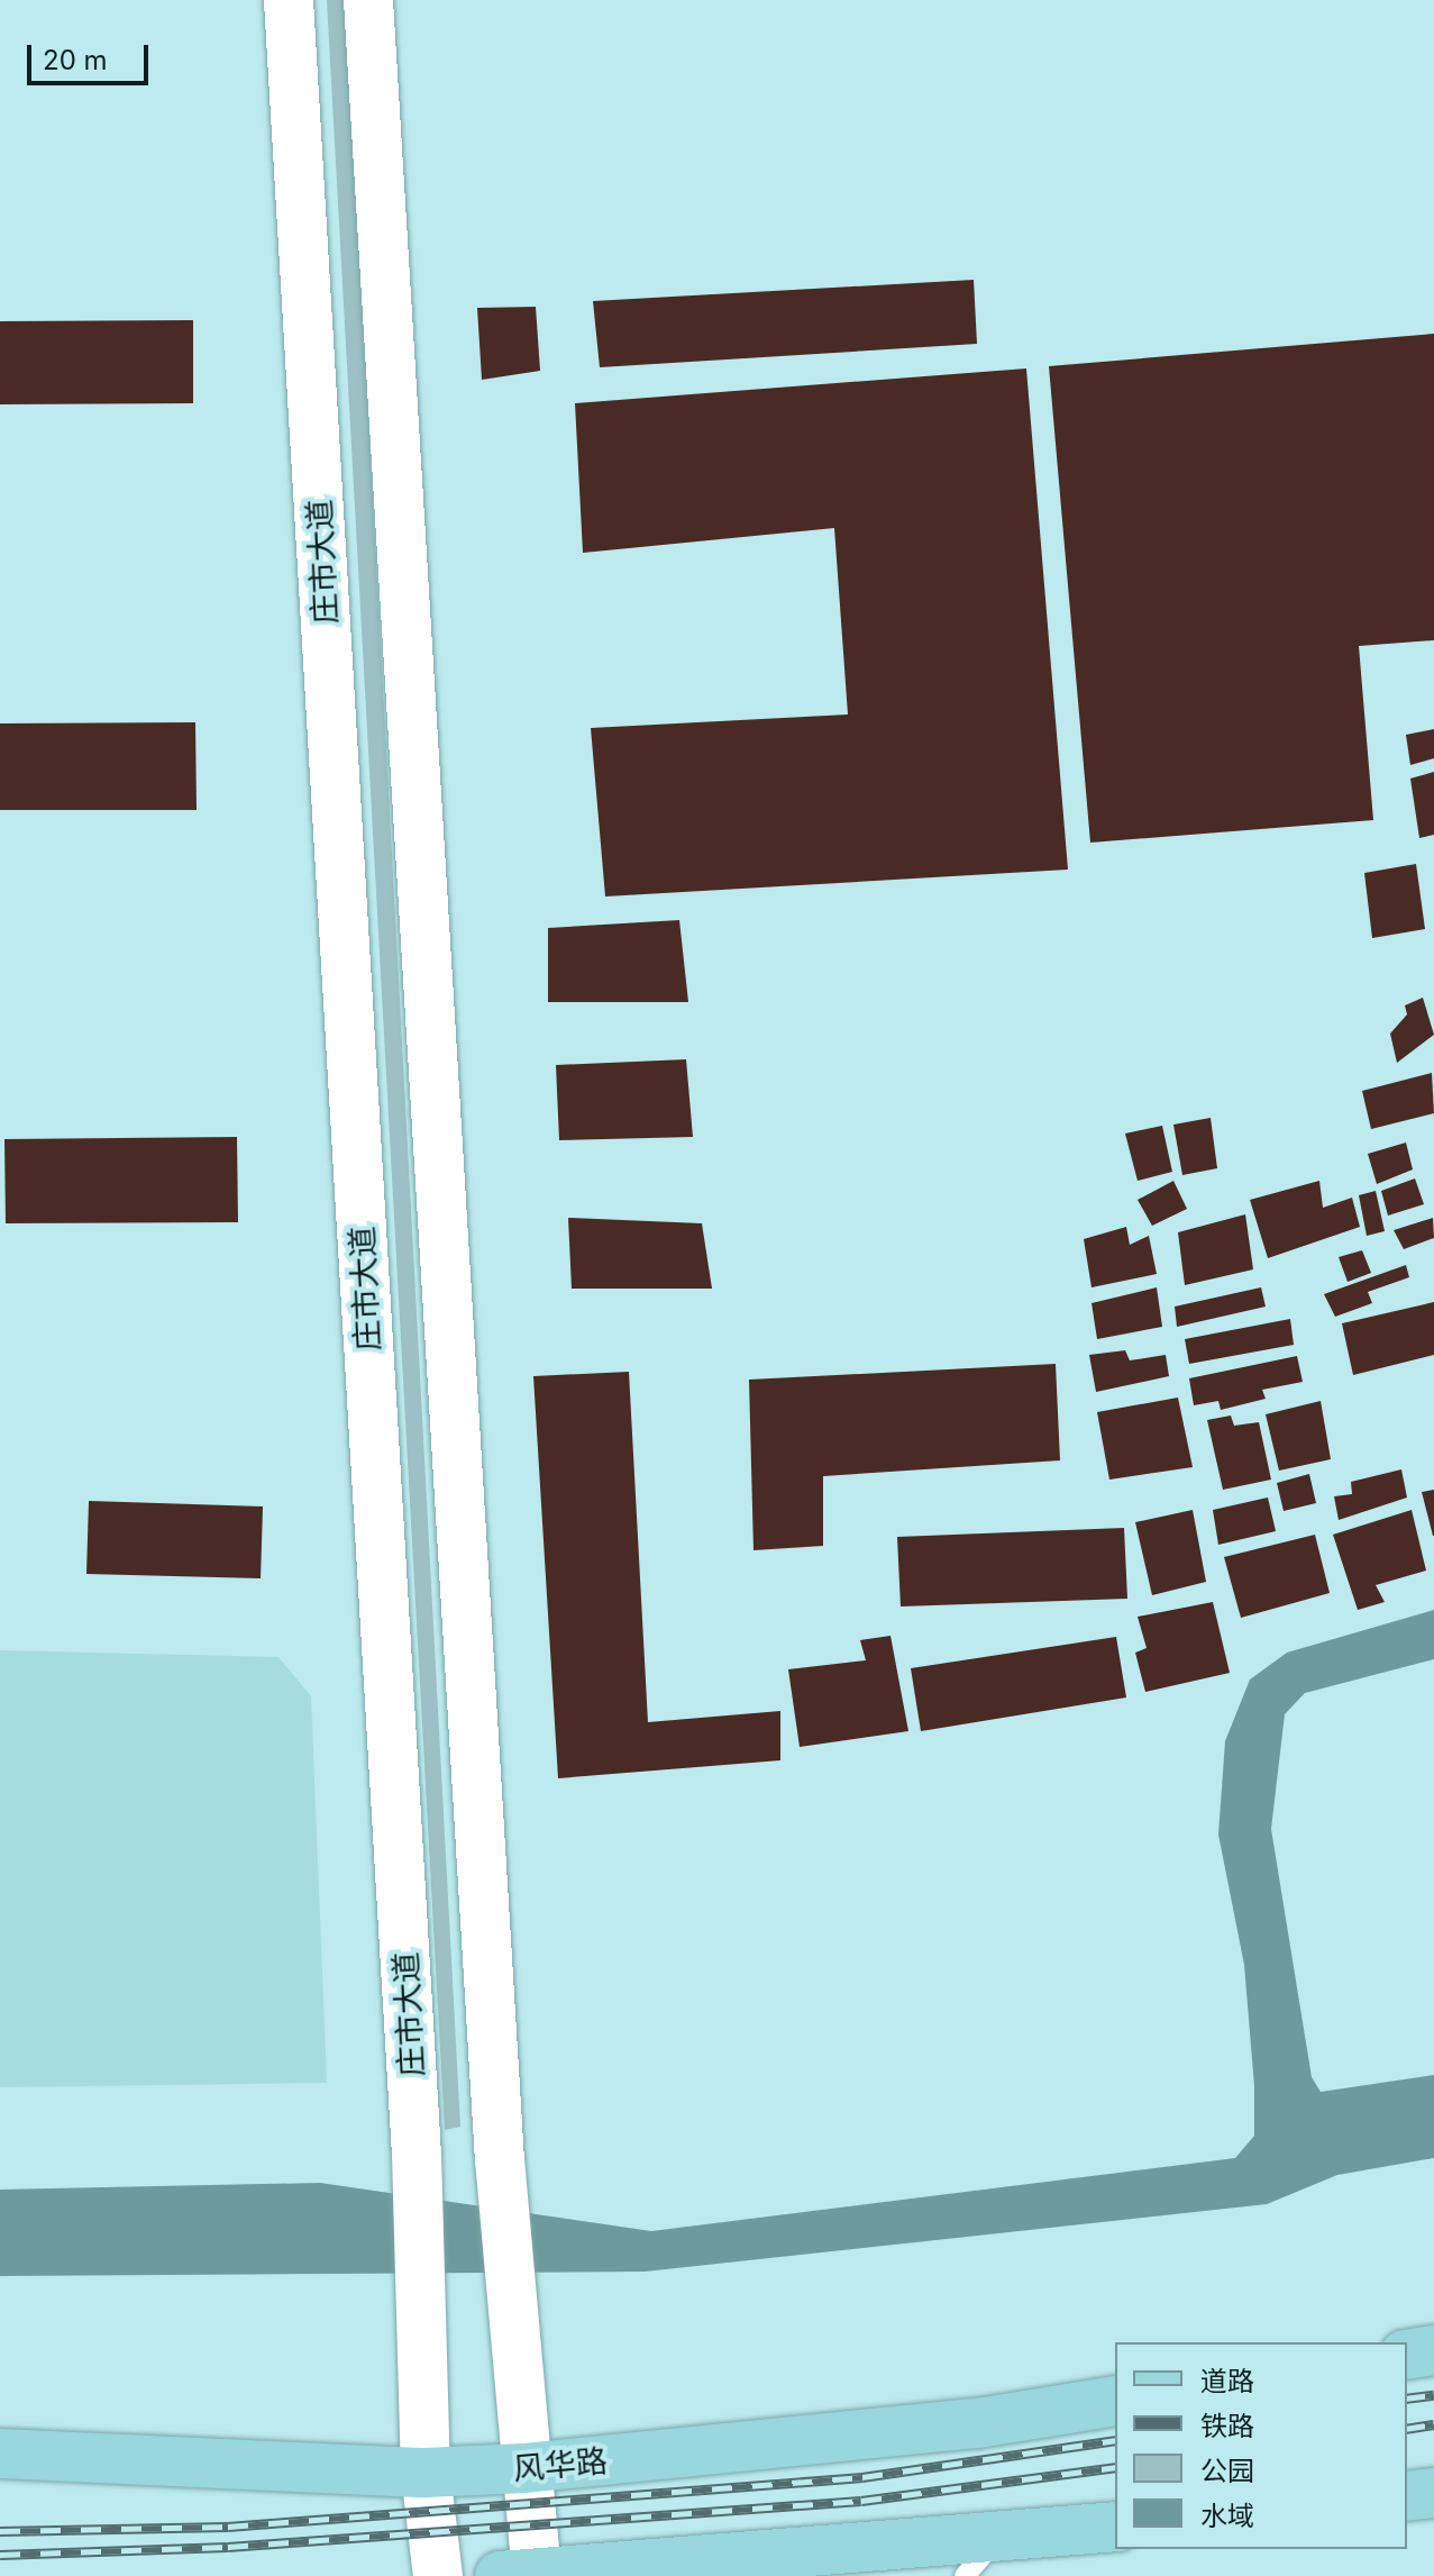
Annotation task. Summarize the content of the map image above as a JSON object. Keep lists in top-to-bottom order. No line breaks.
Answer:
{"streets":{"main road":["庄市大道","风华路"]},"crossings":[["庄市大道","风华路"]],"legend":["道路","铁路","公园","水域"],"scale_bar":"20 m"}
